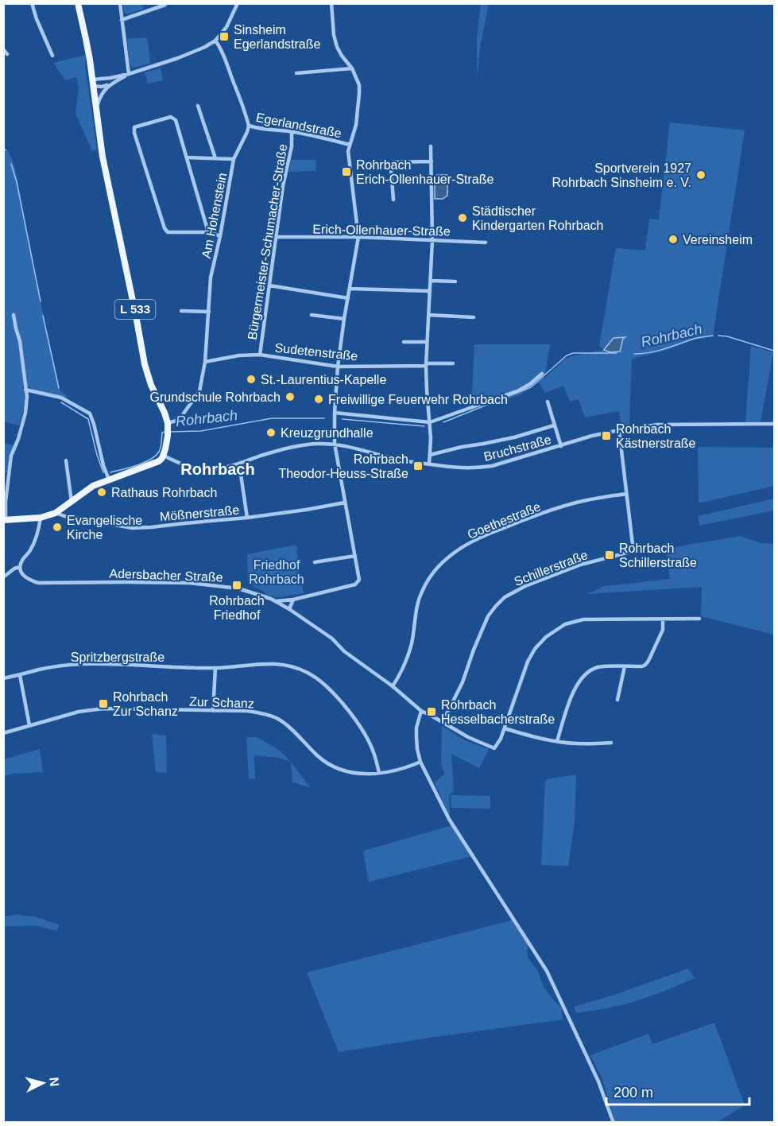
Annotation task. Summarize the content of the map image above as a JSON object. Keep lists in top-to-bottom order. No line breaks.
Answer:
{"streets":{"main road":["L 533"],"street":["Egerlandstraße","Am Hohenstein","Erich-Ollenhauer-Straße","Bürgermeister-Schumacher-Straße","Sudetenstraße","Bruchstraße","Mößnerstraße","Goethestraße","Schillerstraße","Adersbacher Straße","Spritzbergstraße","Zur Schanz"]},"crossings":[["Egerlandstraße","Am Hohenstein"],["Egerlandstraße","Bürgermeister-Schumacher-Straße"],["Am Hohenstein","L 533"],["Am Hohenstein","Sudetenstraße"],["Erich-Ollenhauer-Straße","Bürgermeister-Schumacher-Straße"],["Bürgermeister-Schumacher-Straße","Sudetenstraße"],["Goethestraße","Adersbacher Straße"],["Schillerstraße","Adersbacher Straße"],["Spritzbergstraße","Zur Schanz"]],"districts":["Rohrbach"],"water":["Rohrbach"],"parks":["Friedhof Rohrbach"],"places":{"transit":["Sinsheim Egerlandstraße","Rohrbach Erich-Ollenhauer-Straße","Rohrbach Kästnerstraße","Rohrbach Theodor-Heuss-Straße","Rohrbach Schillerstraße","Rohrbach Friedhof","Rohrbach Zur Schanz","Rohrbach Hesselbacherstraße"],"other":["Sportverein 1927 Rohrbach Sinsheim e. V.","Städtischer Kindergarten Rohrbach","Vereinsheim","St.-Laurentius-Kapelle","Grundschule Rohrbach","Freiwillige Feuerwehr Rohrbach","Kreuzgrundhalle","Rathaus Rohrbach","Evangelische Kirche"]},"scale_bar":"200 m","north":"right"}
